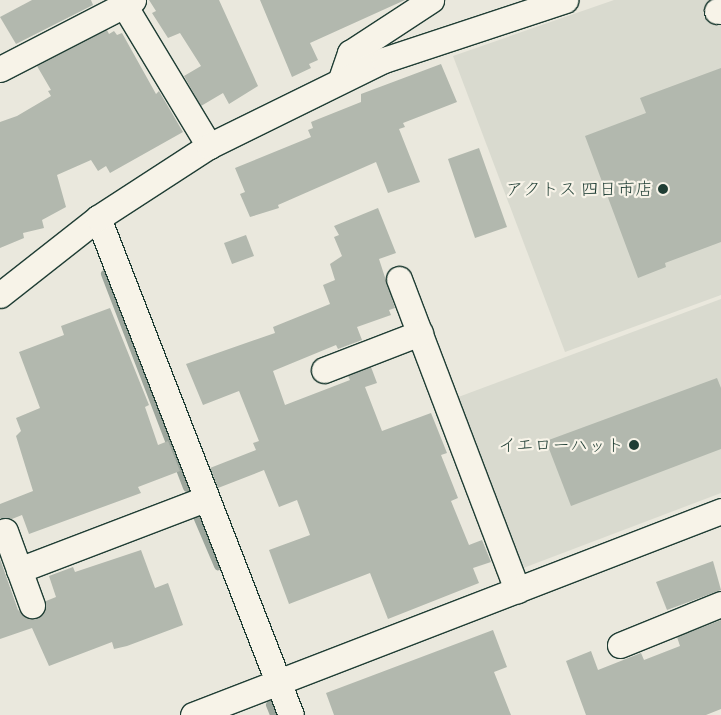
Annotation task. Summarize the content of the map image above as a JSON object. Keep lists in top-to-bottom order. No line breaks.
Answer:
{"places":["アクトス 四日市店","イエローハット"]}
